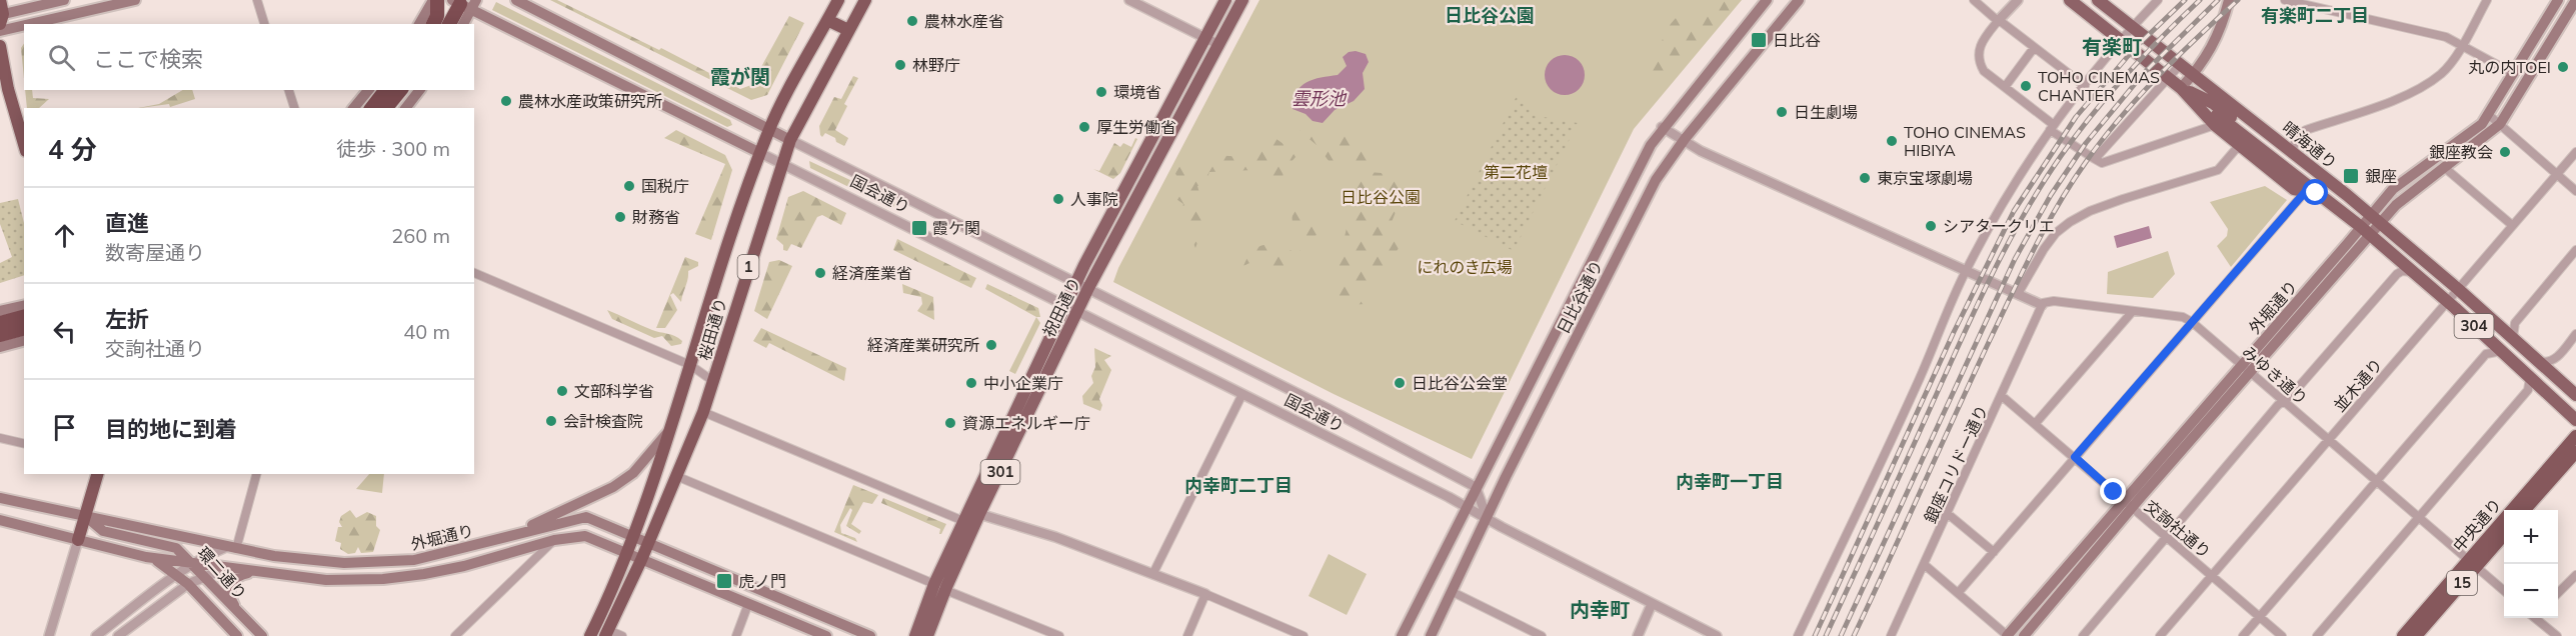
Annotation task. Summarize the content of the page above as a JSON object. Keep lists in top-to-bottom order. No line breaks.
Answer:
{"streets":{"highway":["1","桜田通り","中央通り","15"],"main road":["晴海通り","国会通り","日比谷通り","祝田通り","外堀通り","304","301","環二通り"],"street":["みゆき通り","並木通り","銀座コリドー通り","交詢社通り"]},"crossings":[["晴海通り","外堀通り"],["晴海通り","304"],["晴海通り","並木通り"],["国会通り","日比谷通り"],["国会通り","祝田通り"],["国会通り","桜田通り"],["外堀通り","桜田通り"],["外堀通り","みゆき通り"],["外堀通り","交詢社通り"],["外堀通り","環二通り"],["みゆき通り","並木通り"],["みゆき通り","銀座コリドー通り"],["みゆき通り","中央通り"],["並木通り","交詢社通り"],["銀座コリドー通り","交詢社通り"]],"districts":["日比谷公園","有楽町二丁目","有楽町","霞が関","内幸町一丁目","内幸町二丁目","内幸町"],"water":["雲形池"],"parks":["第二花壇","日比谷公園","にれのき広場"],"places":{"other":["農林水産省","林野庁","丸の内TOEI","TOHO CINEMAS CHANTER","環境省","農林水産政策研究所","日生劇場","厚生労働省","TOHO CINEMAS HIBIYA","銀座教会","東京宝塚劇場","国税庁","人事院","財務省","シアタークリエ","経済産業省","経済産業研究所","中小企業庁","日比谷公会堂","文部科学省","会計検査院","資源エネルギー庁"],"transit":["日比谷","銀座","霞ケ関","虎ノ門"]},"page":{"search":"ここで検索","heading":["4 分","徒歩 · 300 m"],"list":[["直進","数寄屋通り","260 m"],["左折","交詢社通り","40 m"],"目的地に到着"],"map_buttons":["+","−"]}}
